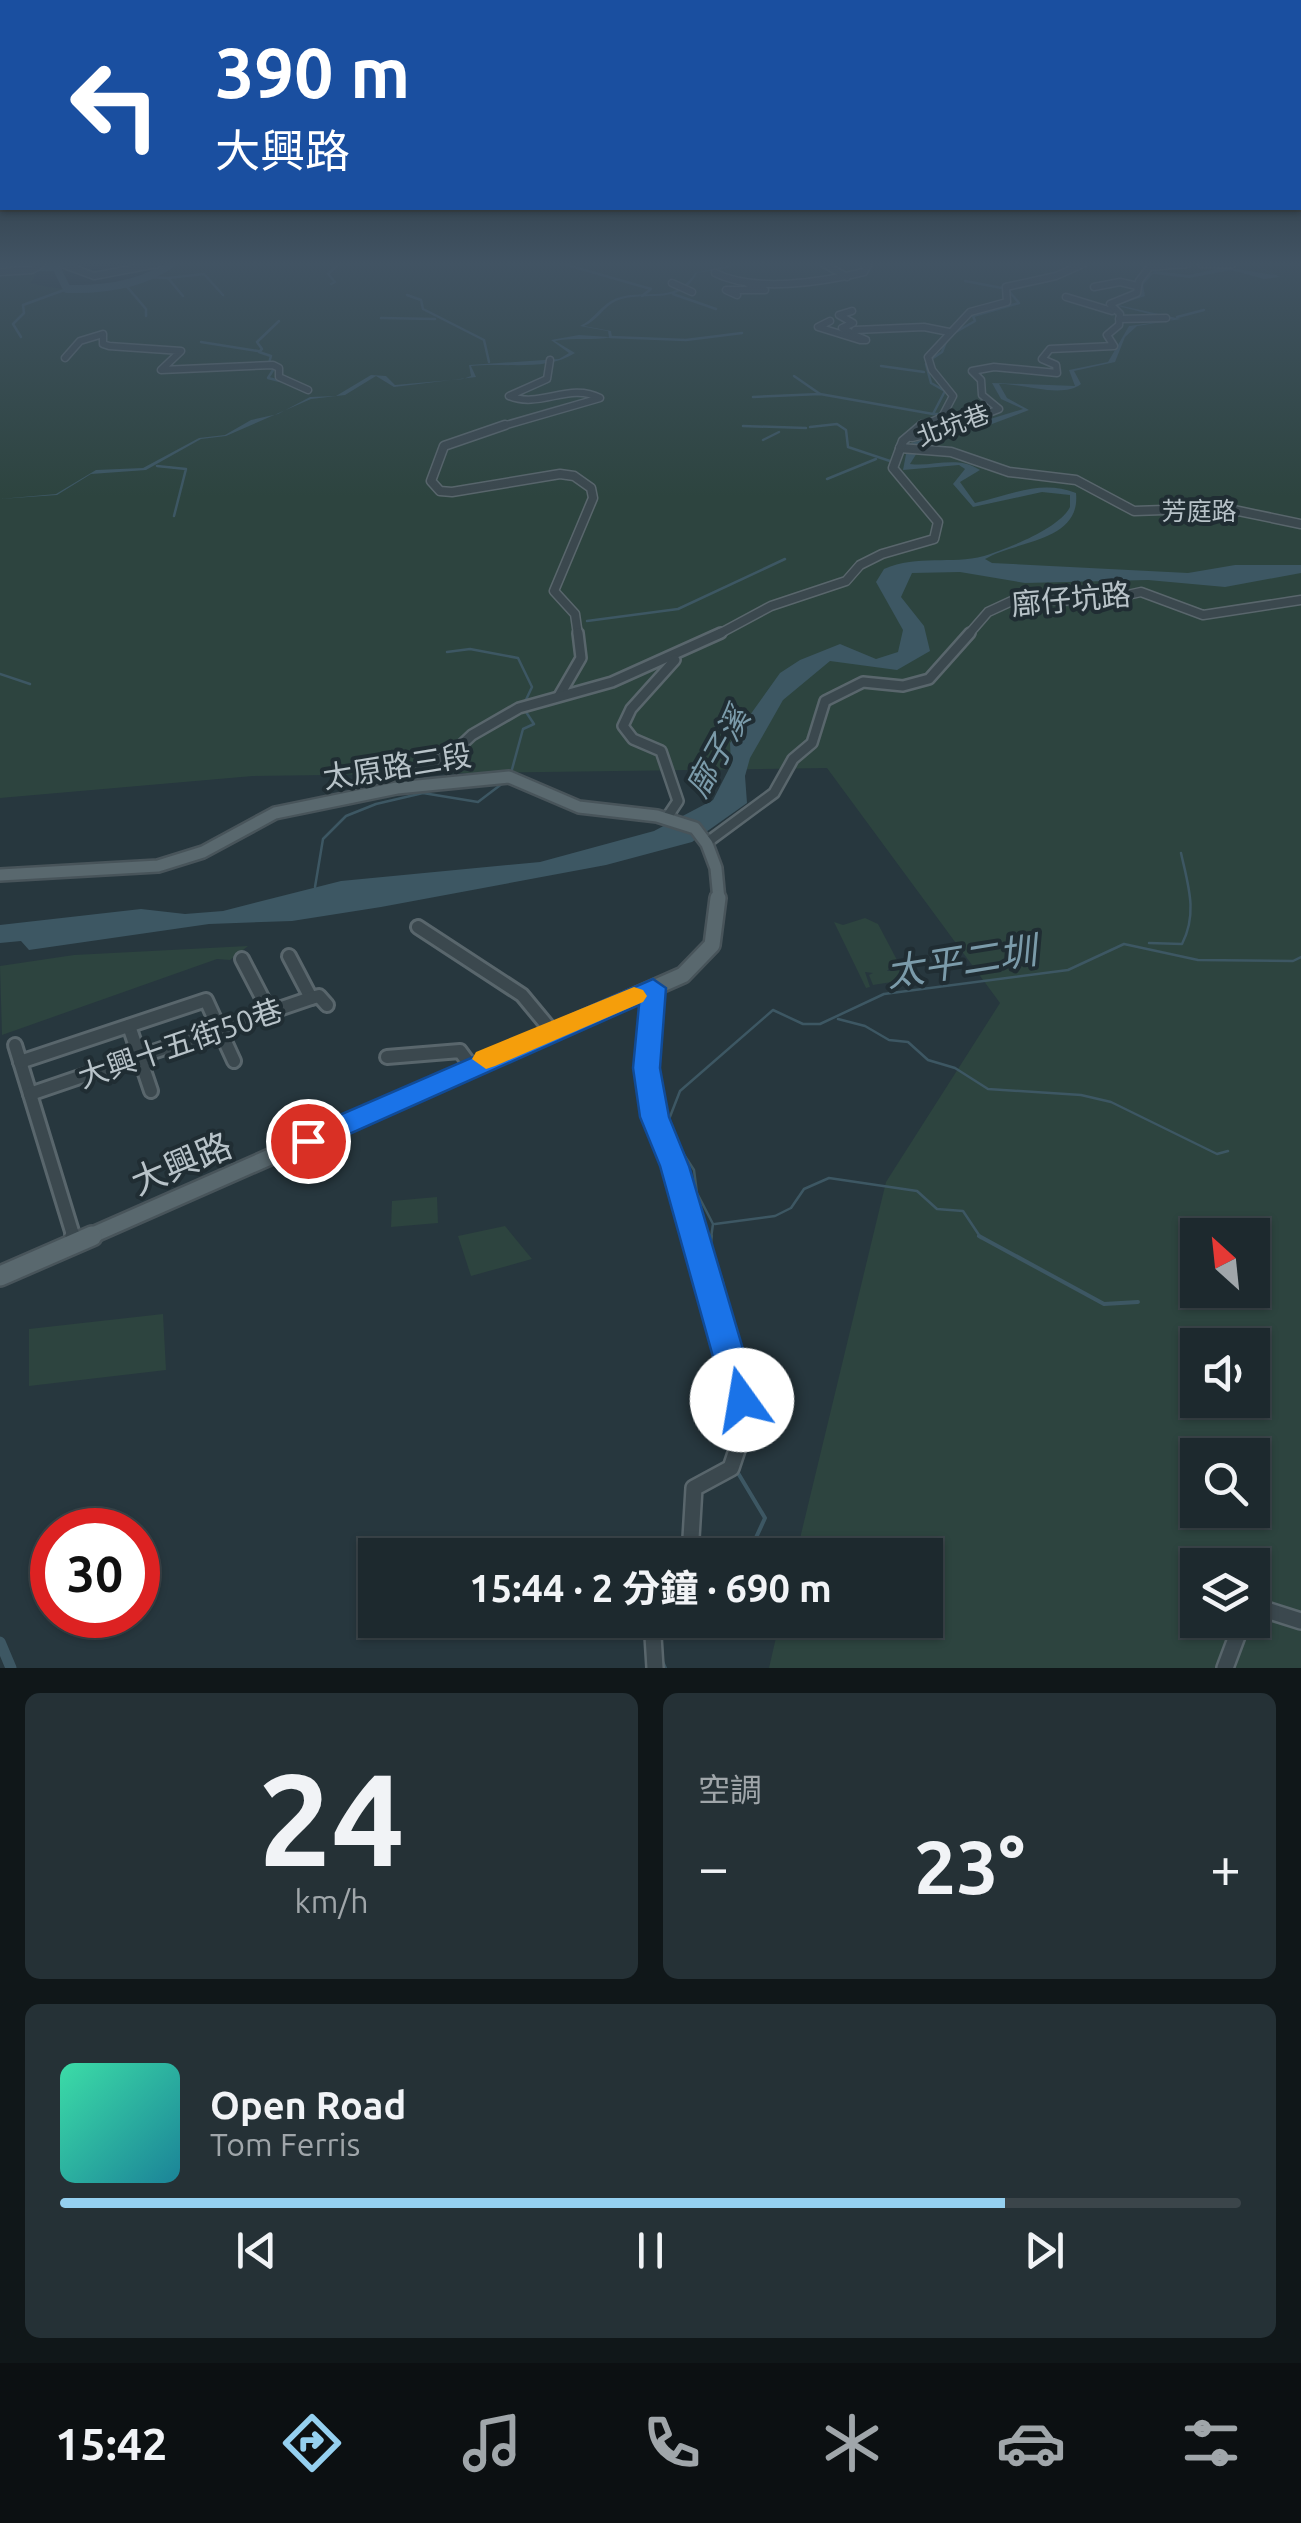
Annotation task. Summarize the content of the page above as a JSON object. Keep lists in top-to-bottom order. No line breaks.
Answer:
{"streets":{"main road":["太原路三段","大興路"],"street":["北坑巷","芳庭路","廍仔坑路","大興十五街50巷"]},"crossings":[["北坑巷","芳庭路"],["北坑巷","太原路三段"],["廍仔坑路","大興路"]],"water":["廍子溪","太平二圳"],"north":"top left","page":{"turn":["390 m","大興路"],"limit":"30","trip":"15:44 · 2 分鐘 · 690 m","tile":[["24","km/h"],"空調"],"heat":["−","23°","+"],"song":["Open Road","Tom Ferris"],"tabs":"15:42"}}
